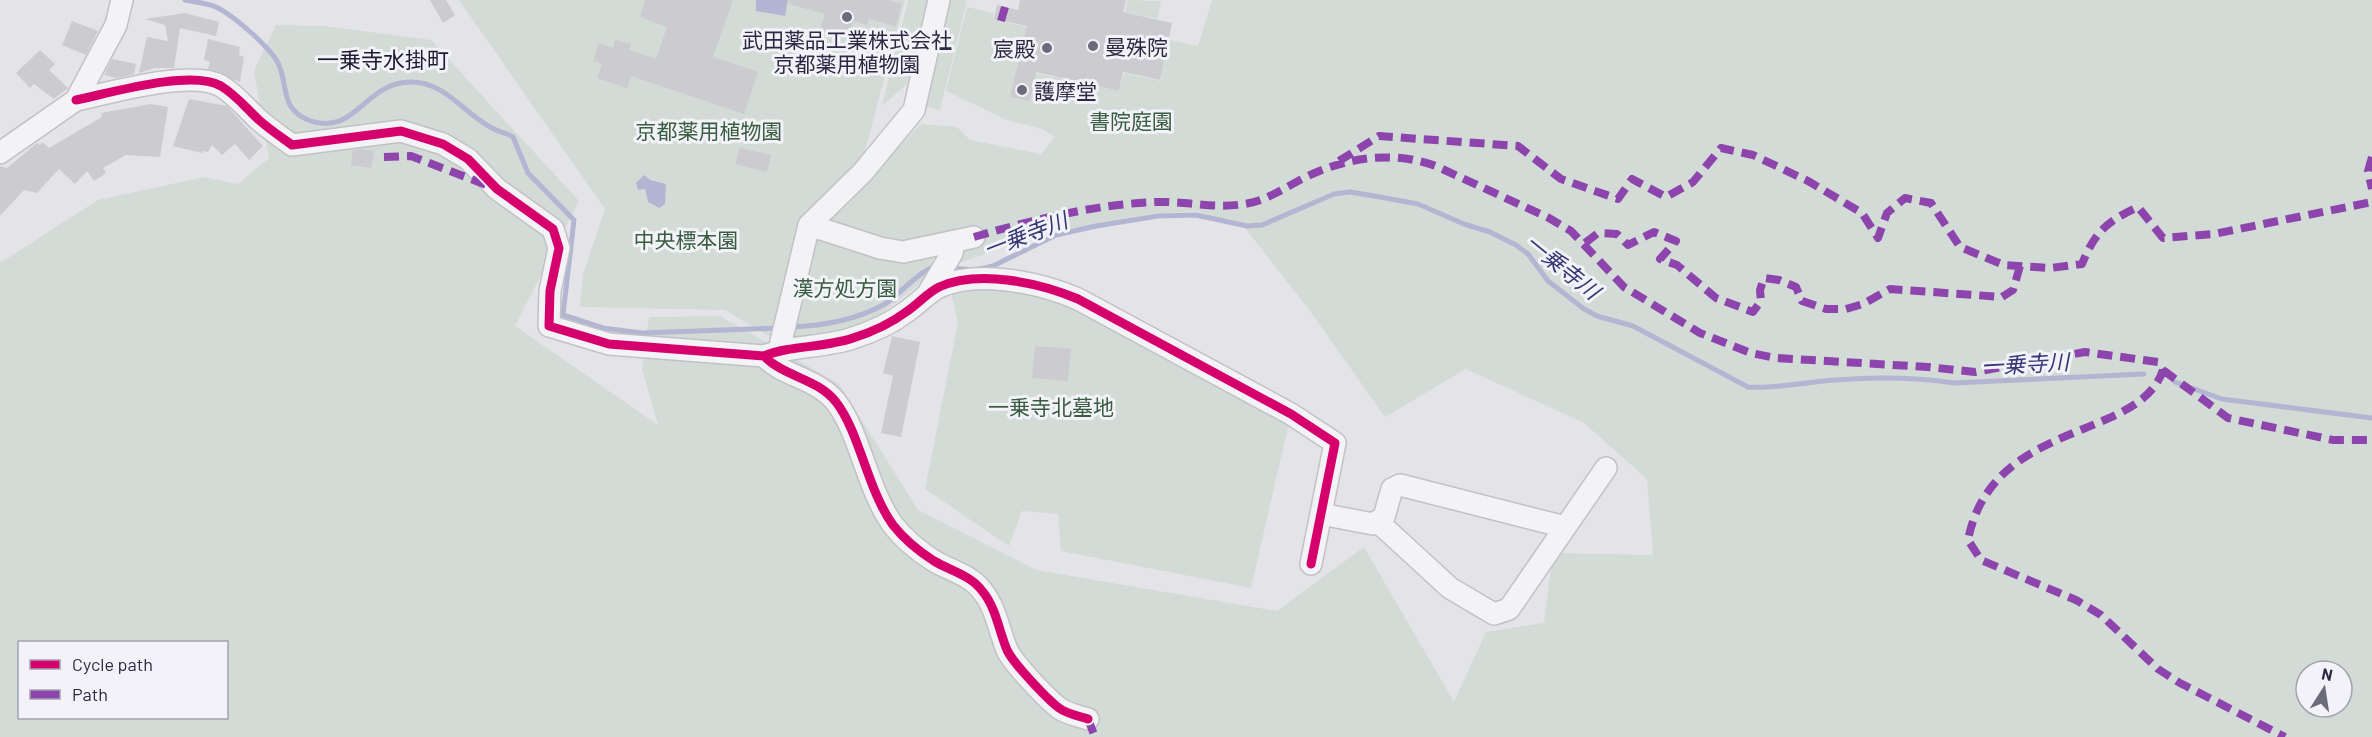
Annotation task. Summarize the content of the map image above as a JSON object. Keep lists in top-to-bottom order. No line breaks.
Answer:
{"districts":["一乗寺水掛町"],"water":["一乗寺川"],"parks":["書院庭園","京都薬用植物園","中央標本園","漢方処方園","一乗寺北墓地"],"places":["武田薬品工業株式会社 京都薬用植物園","曼殊院","宸殿","護摩堂"],"legend":["Cycle path","Path"],"north":"top"}
